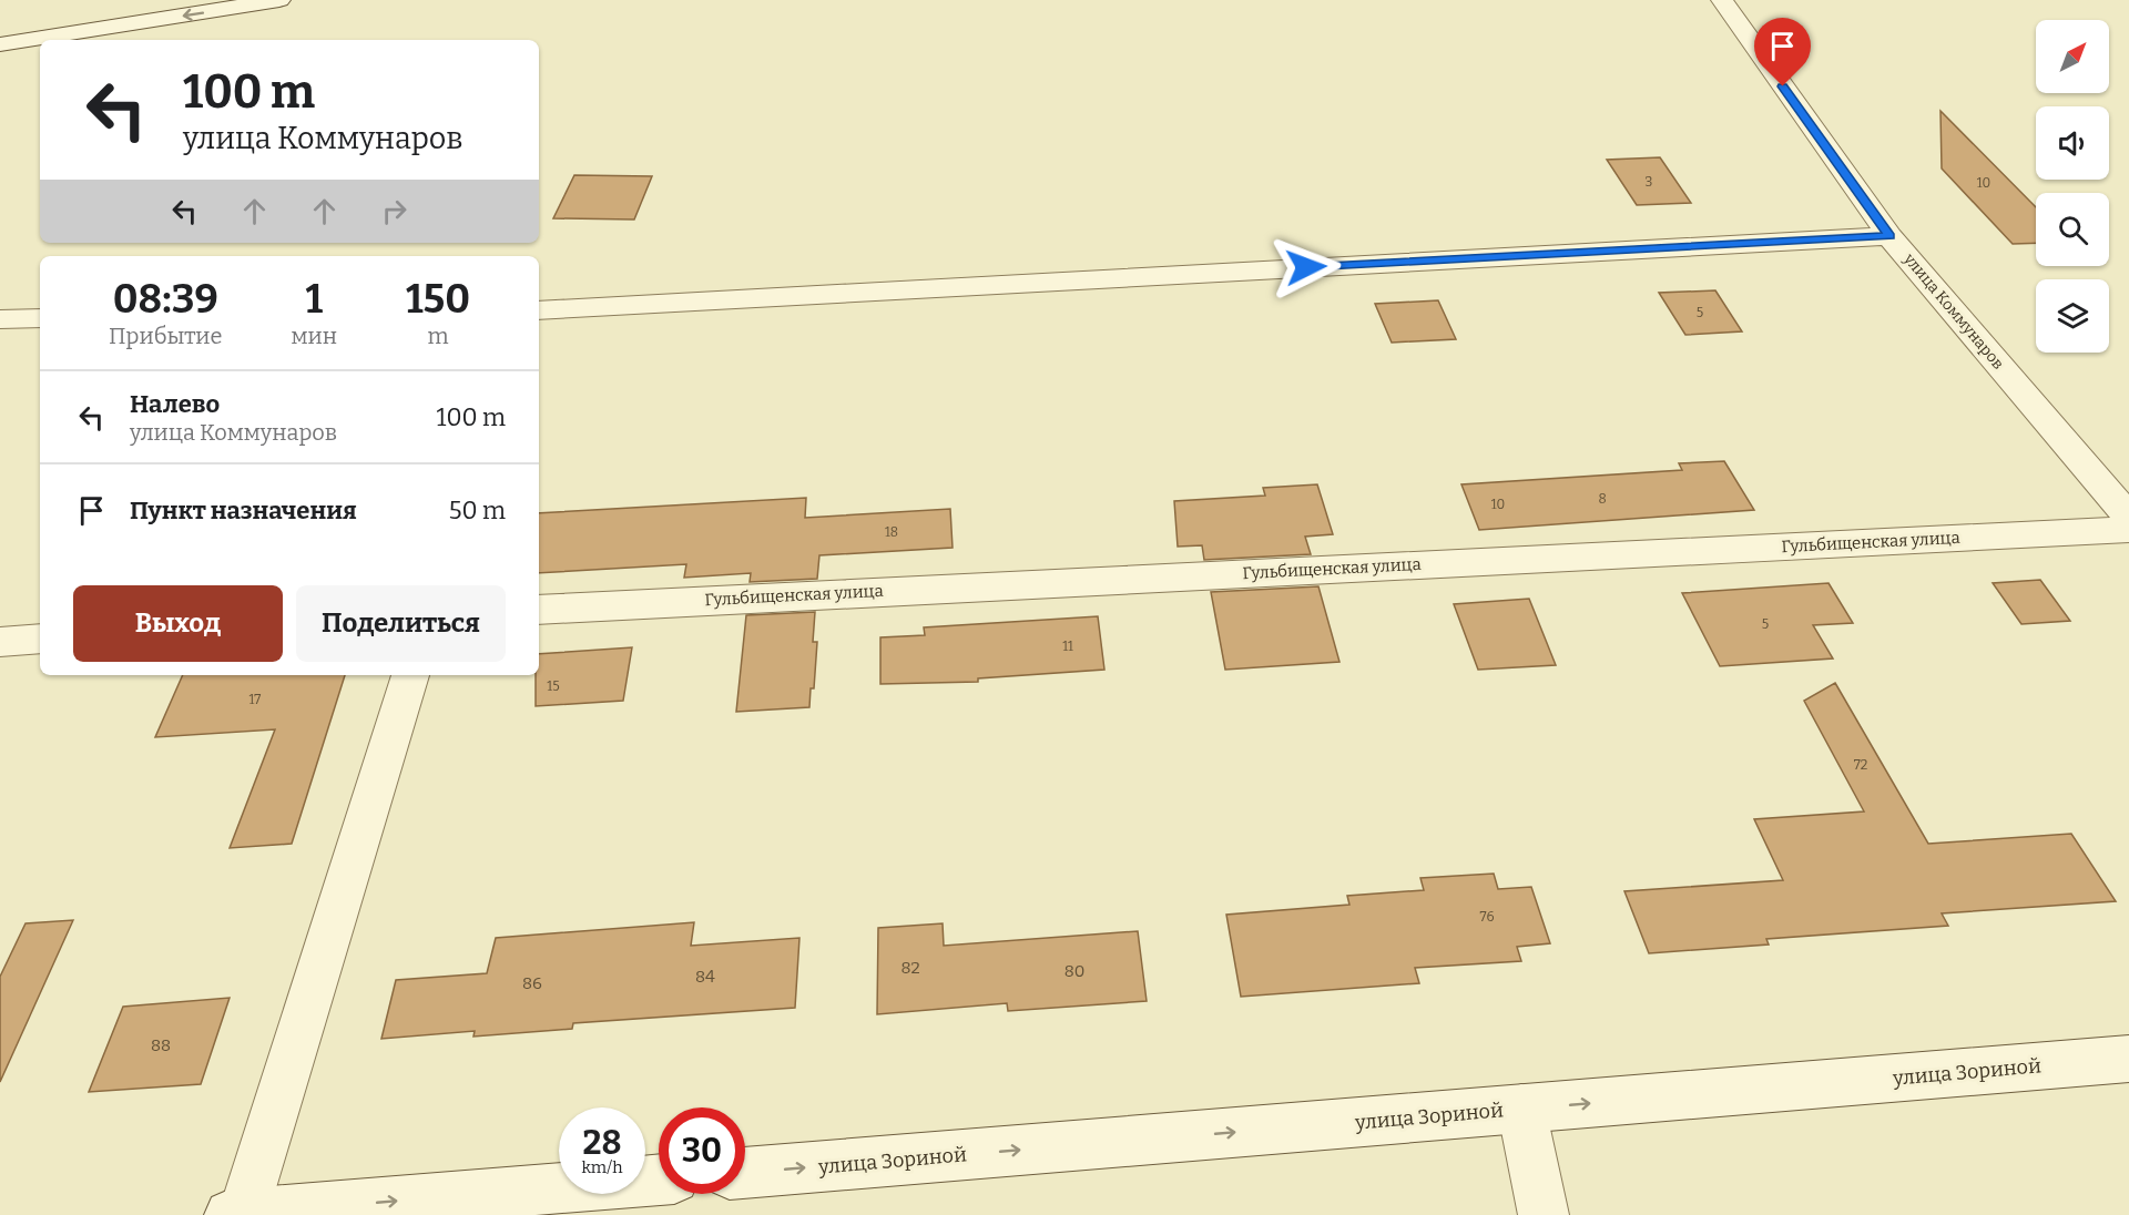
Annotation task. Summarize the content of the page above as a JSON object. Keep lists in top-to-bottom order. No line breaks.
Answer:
{"streets":{"street":["улица Коммунаров","Гульбищенская улица","улица Зориной"]},"one_way":["улица Зориной"],"house_numbers":["3","10","5","8","10","18","5","11","15","17","72","76","82","80","84","86","88"],"north":"top right","page":{"turn":["100 m","улица Коммунаров"],"eta":["08:39","Прибытие","1","мин","150","m"],"list":[{"name":"Налево","note":"улица Коммунаров","value":"100 m"},{"name":"Пункт назначения","value":"50 m"}],"buttons":["Выход","Поделиться"],"speed":"28 km/h","limit":"30"}}
